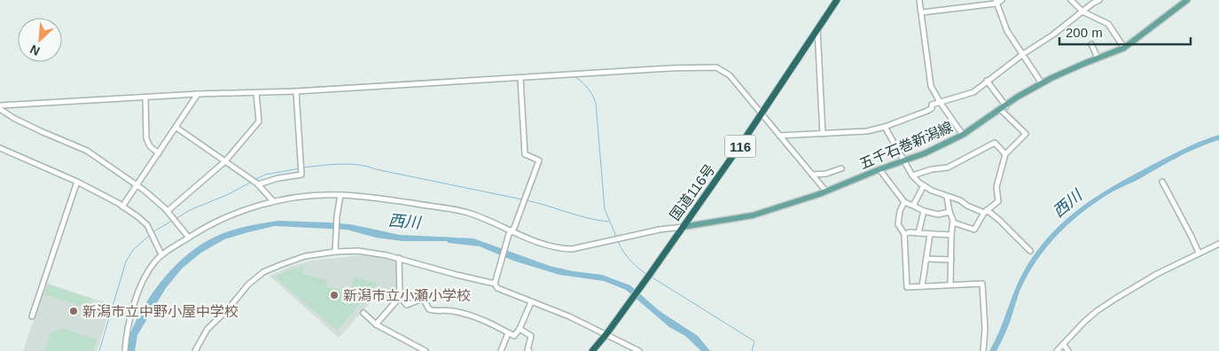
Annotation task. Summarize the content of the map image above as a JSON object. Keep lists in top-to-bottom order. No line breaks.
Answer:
{"streets":{"highway":["116","国道116号"],"main road":["五千石巻新潟線"]},"crossings":[["五千石巻新潟線","国道116号"]],"water":["西川"],"places":["新潟市立小瀬小学校","新潟市立中野小屋中学校"],"scale_bar":"200 m","north":"bottom left"}
